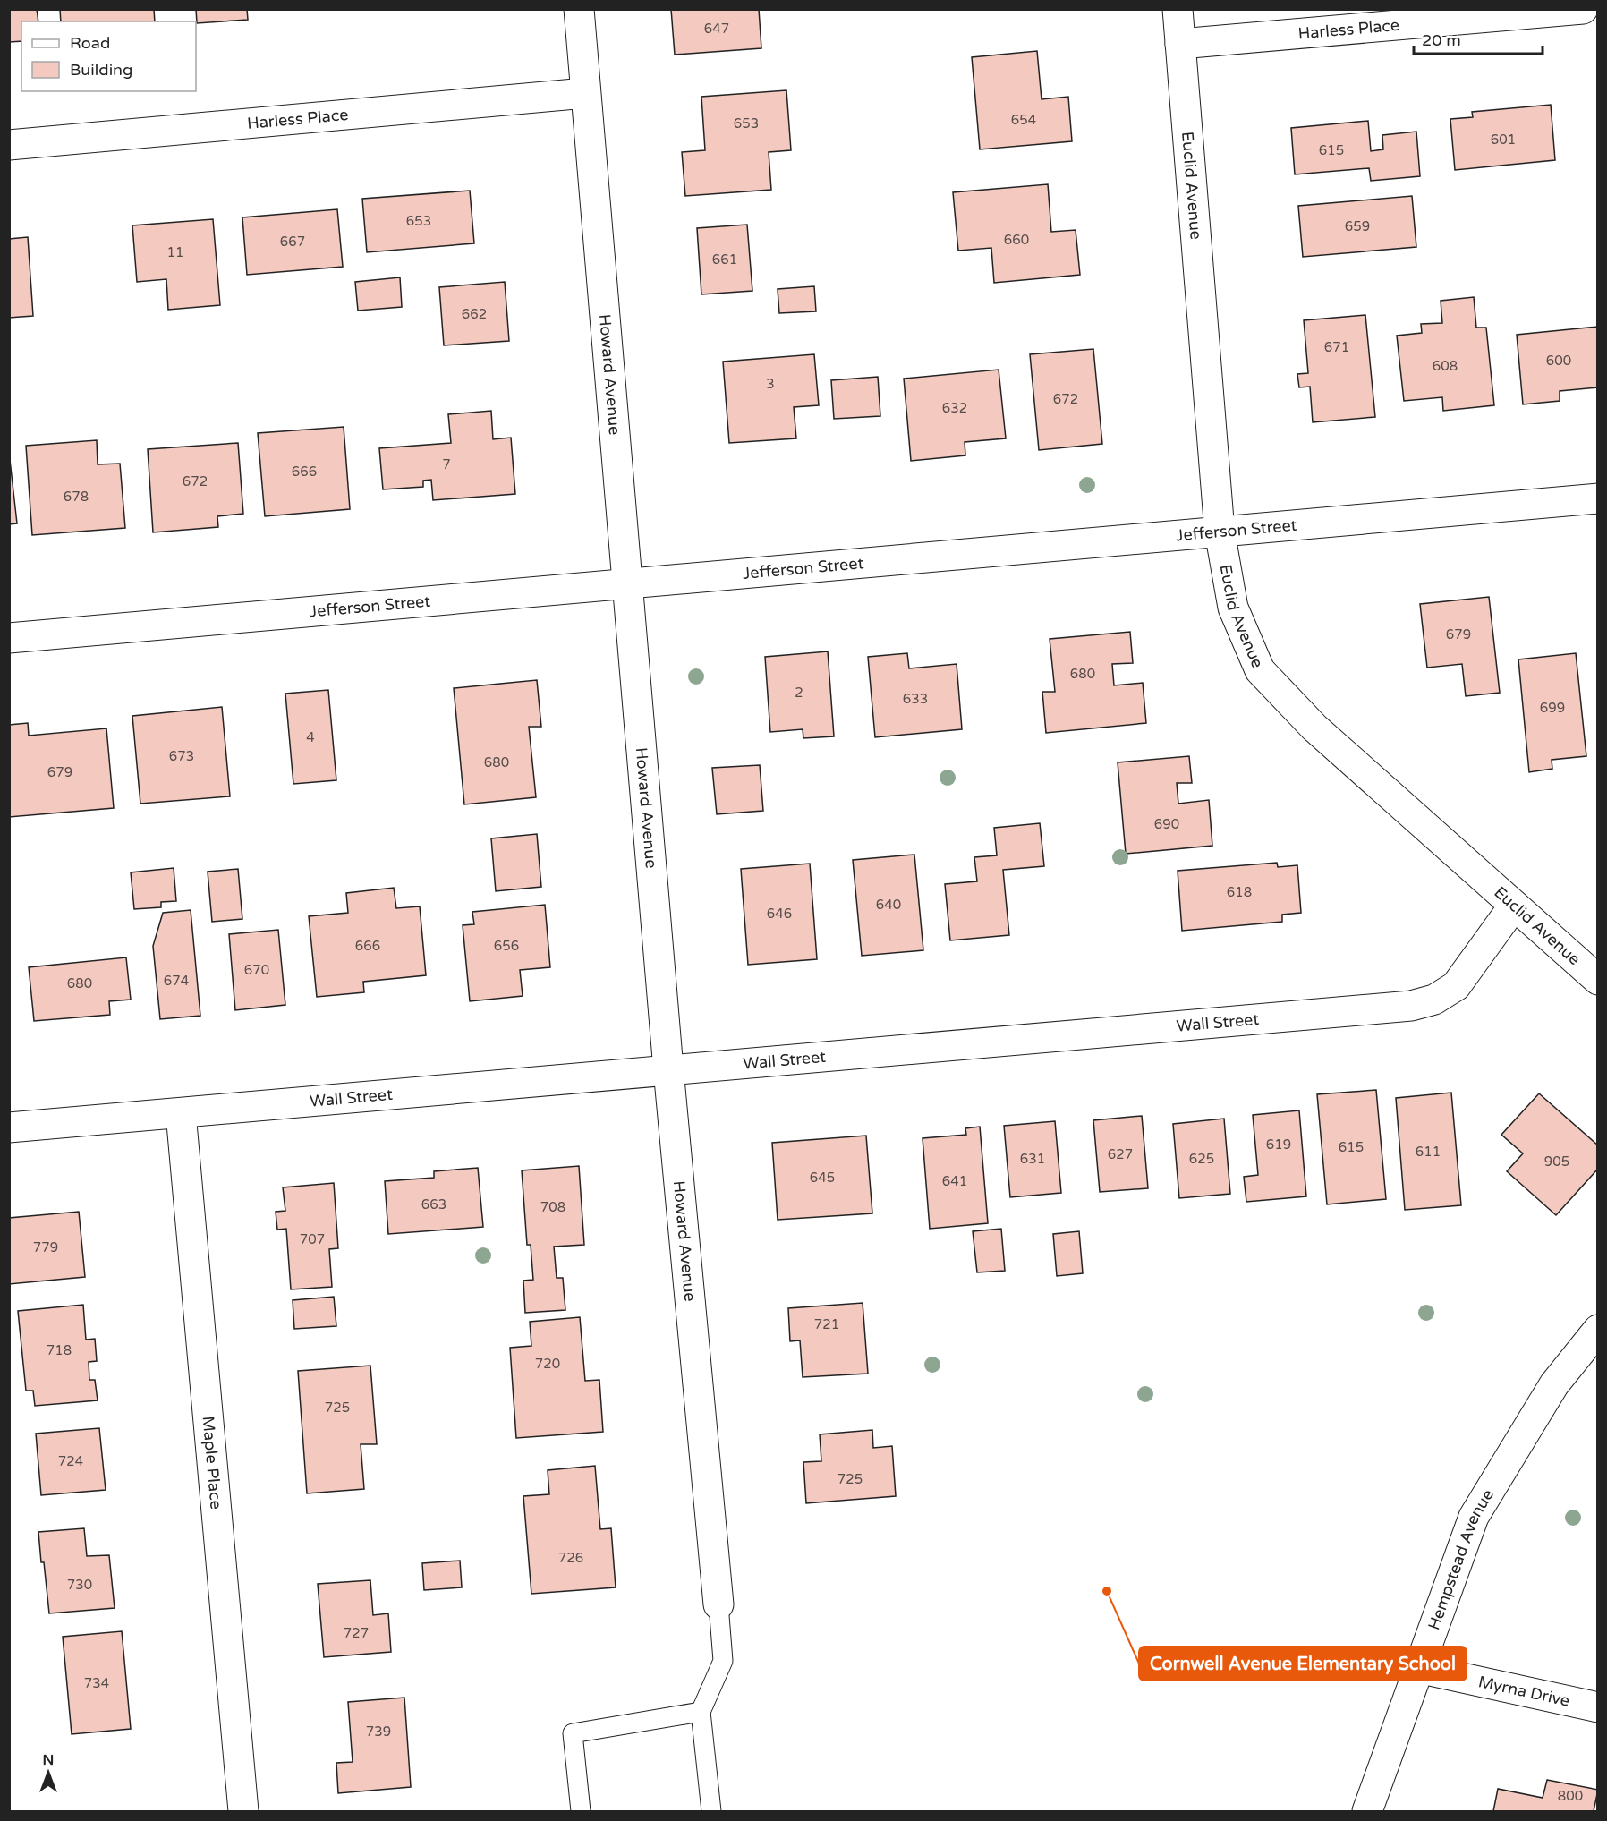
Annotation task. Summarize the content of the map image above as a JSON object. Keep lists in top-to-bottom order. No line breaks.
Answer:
{"streets":{"street":["Harless Place","Euclid Avenue","Howard Avenue","Jefferson Street","Wall Street","Maple Place","Hempstead Avenue","Myrna Drive"]},"crossings":[["Harless Place","Euclid Avenue"],["Harless Place","Howard Avenue"],["Euclid Avenue","Jefferson Street"],["Euclid Avenue","Wall Street"],["Howard Avenue","Jefferson Street"],["Howard Avenue","Wall Street"],["Wall Street","Maple Place"],["Hempstead Avenue","Myrna Drive"]],"places":["Cornwell Avenue Elementary School"],"house_numbers":["647","654","653","601","615","653","659","660","667","11","661","662","671","600","608","3","672","632","7","666","672","678","679","680","2","633","699","4","673","680","679","690","618","640","646","666","656","670","674","680","619","615","611","627","631","625","905","645","641","663","708","707","779","721","718","720","725","724","725","726","730","727","734","739","800"],"legend":["Road","Building"],"scale_bar":"20 m","north":"top"}
